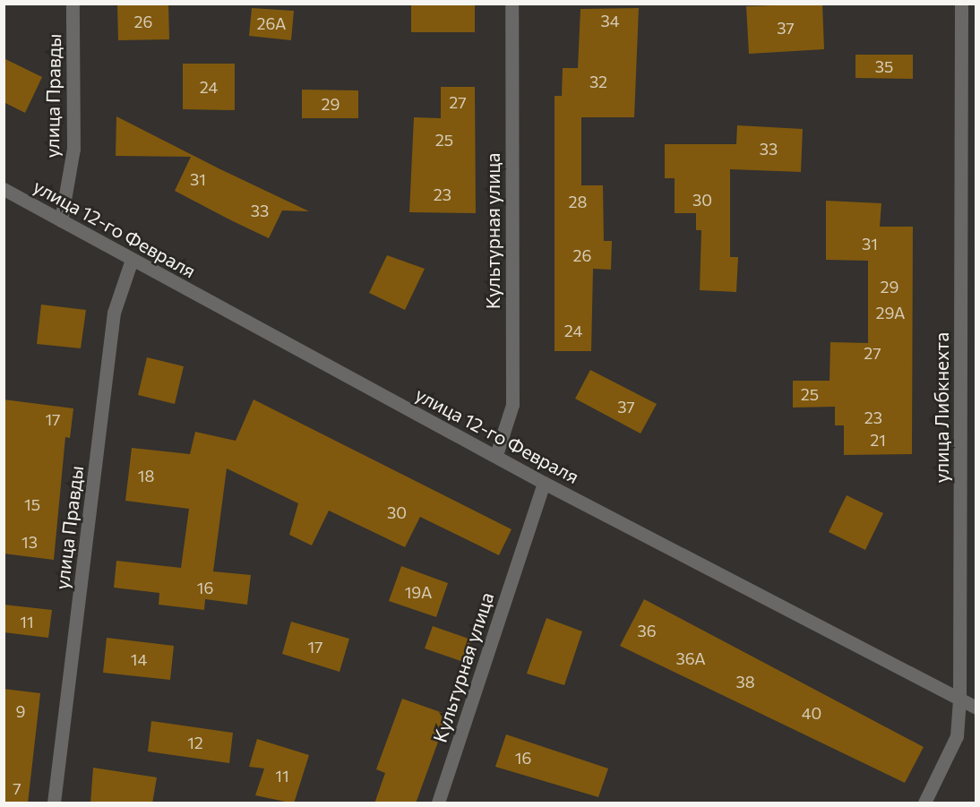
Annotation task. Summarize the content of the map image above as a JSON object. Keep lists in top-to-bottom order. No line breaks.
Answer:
{"streets":{"street":["улица Правды","улица 12-го Февраля","Культурная улица","улица Либкнехта"]},"crossings":[["улица Правды","улица 12-го Февраля"],["улица 12-го Февраля","Культурная улица"],["улица 12-го Февраля","улица Либкнехта"]],"house_numbers":["34","26","26А","37","35","32","24","27","29","25","33","31","23","30","28","33","31","26","29","29А","24","27","25","37","23","17","21","18","15","30","13","16","19А","11","36","17","36А","14","38","9","40","12","16","11","7"]}
